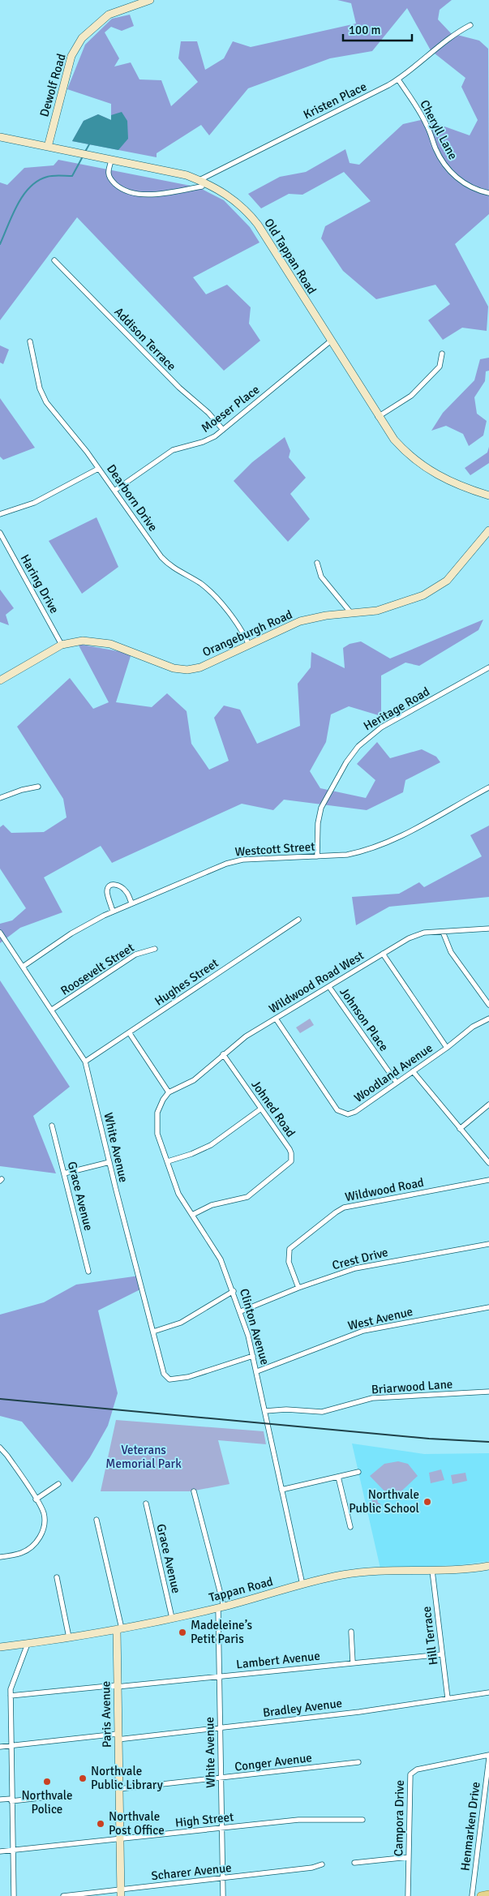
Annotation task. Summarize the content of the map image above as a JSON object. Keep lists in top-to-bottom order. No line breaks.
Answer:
{"streets":{"street":["Dewolf Road","Kristen Place","Cheryll Lane","Old Tappan Road","Addison Terrace","Moeser Place","Dearborn Drive","Haring Drive","Orangeburgh Road","Heritage Road","Westcott Street","Roosevelt Street","Hughes Street","Wildwood Road West","Johnson Place","Woodland Avenue","Johned Road","White Avenue","Wildwood Road","Grace Avenue","Crest Drive","West Avenue","Clinton Avenue","Briarwood Lane","Tappan Road","Hill Terrace","Lambert Avenue","Bradley Avenue","Paris Avenue","Conger Avenue","Campora Drive","High Street","Henmarken Drive","Scharer Avenue"]},"crossings":[["Dewolf Road","Old Tappan Road"],["Kristen Place","Cheryll Lane"],["Kristen Place","Old Tappan Road"],["Old Tappan Road","Moeser Place"],["Addison Terrace","Moeser Place"],["Moeser Place","Dearborn Drive"],["Dearborn Drive","Orangeburgh Road"],["Haring Drive","Orangeburgh Road"],["Heritage Road","Westcott Street"],["Westcott Street","White Avenue"],["Roosevelt Street","White Avenue"],["Hughes Street","White Avenue"],["Wildwood Road West","Johnson Place"],["Wildwood Road West","Woodland Avenue"],["Wildwood Road West","Johned Road"],["Wildwood Road West","Clinton Avenue"],["Johnson Place","Woodland Avenue"],["Johned Road","Clinton Avenue"],["White Avenue","Clinton Avenue"],["White Avenue","Tappan Road"],["White Avenue","Lambert Avenue"],["White Avenue","Bradley Avenue"],["White Avenue","Conger Avenue"],["White Avenue","High Street"],["White Avenue","Scharer Avenue"],["Wildwood Road","Crest Drive"],["Grace Avenue","Tappan Road"],["Crest Drive","Clinton Avenue"],["West Avenue","Clinton Avenue"],["Clinton Avenue","Briarwood Lane"],["Clinton Avenue","Tappan Road"],["Tappan Road","Hill Terrace"],["Tappan Road","Paris Avenue"],["Hill Terrace","Lambert Avenue"],["Hill Terrace","Bradley Avenue"],["Lambert Avenue","Paris Avenue"],["Bradley Avenue","Paris Avenue"],["Paris Avenue","Conger Avenue"],["Paris Avenue","High Street"],["Paris Avenue","Scharer Avenue"]],"parks":["Veterans Memorial Park"],"places":["Northvale Public School","Madeleine’s Petit Paris","Northvale Public Library","Northvale Police","Northvale Post Office"],"scale_bar":"100 m"}
